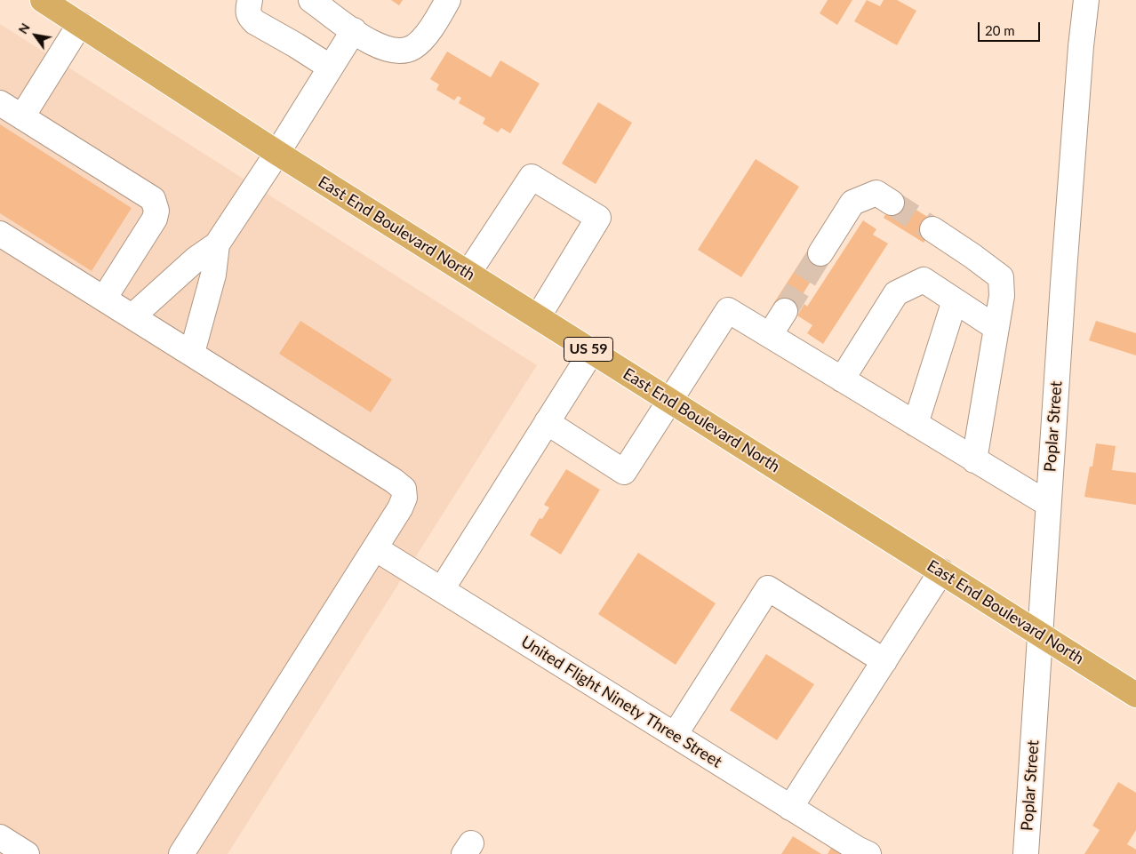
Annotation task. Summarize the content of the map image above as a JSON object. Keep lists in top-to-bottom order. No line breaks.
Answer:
{"streets":{"highway":["East End Boulevard North","US 59"],"street":["Poplar Street","United Flight Ninety Three Street"]},"crossings":[["East End Boulevard North","Poplar Street"]],"scale_bar":"20 m","north":"top left"}
